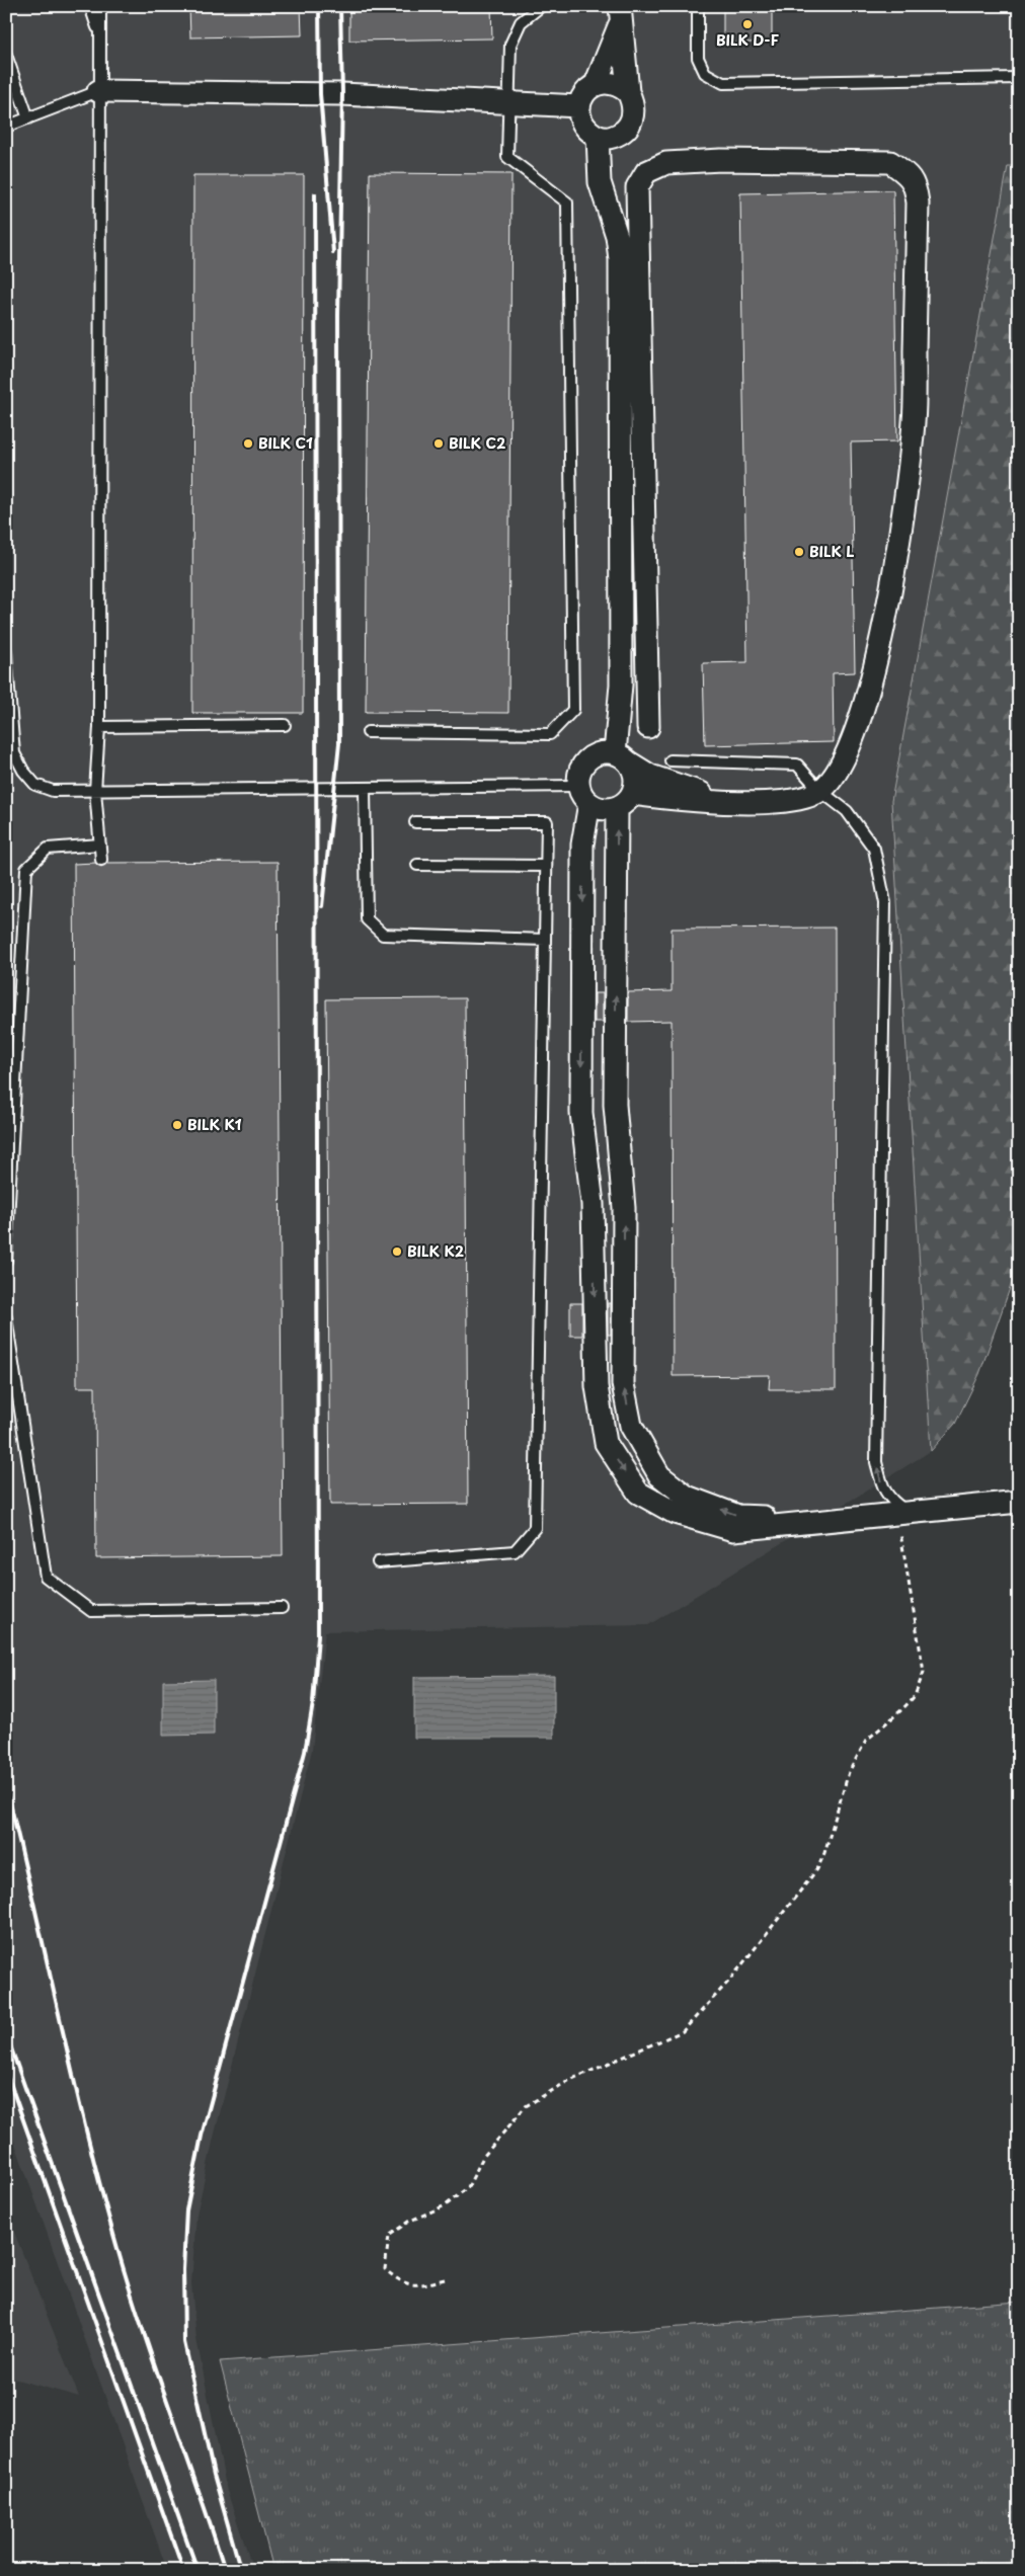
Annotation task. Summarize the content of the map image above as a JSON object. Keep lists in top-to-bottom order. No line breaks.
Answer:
{"places":["BILK D-F","BILK C1","BILK C2","BILK L","BILK K1","BILK K2"]}
